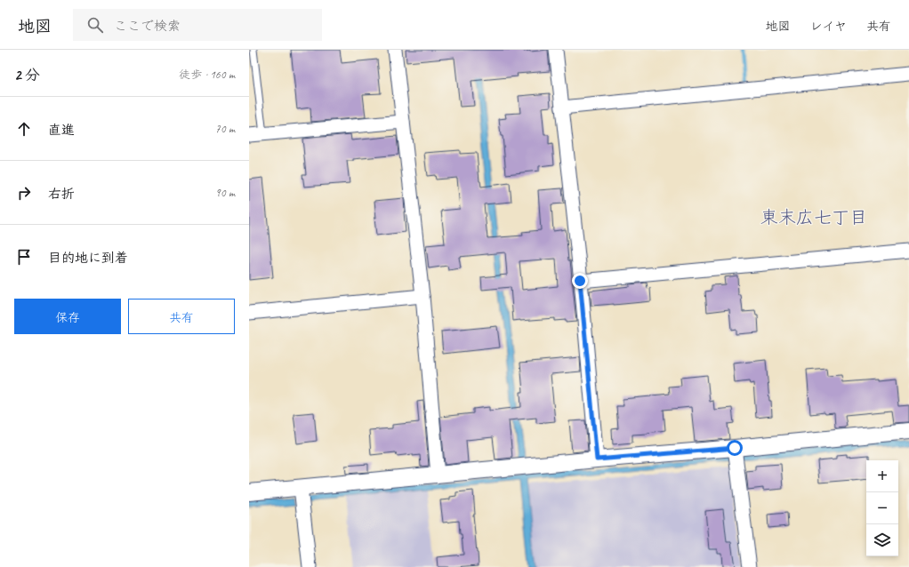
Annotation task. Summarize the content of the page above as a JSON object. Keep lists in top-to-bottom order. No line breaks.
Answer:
{"districts":["東末広七丁目"],"page":{"header":"地図","search":"ここで検索","nav":["地図","レイヤ","共有"],"heading":["2 分","徒歩 · 160 m"],"list":[["直進","70 m"],["右折","90 m"],"目的地に到着"],"buttons":["保存","共有"],"map_buttons":["+","−"]}}
